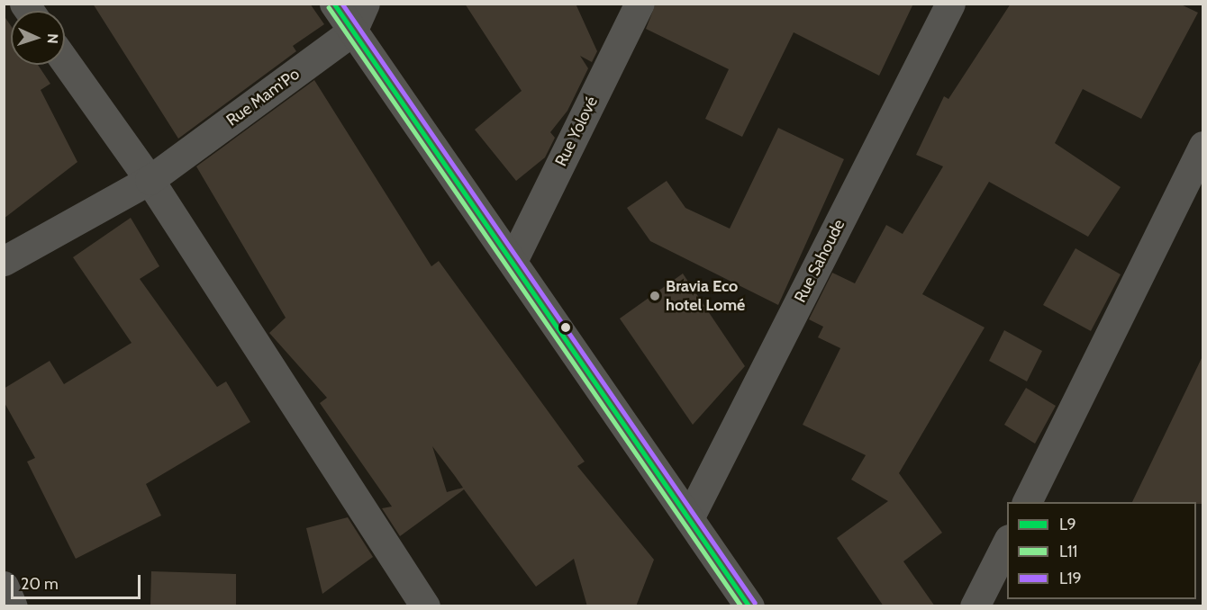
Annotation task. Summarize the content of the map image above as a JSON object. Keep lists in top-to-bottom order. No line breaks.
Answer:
{"streets":{"street":["Rue Mam'Po","Rue Yolové","Rue Sahoude"]},"places":["Bravia Eco hotel Lomé"],"lines":["transit line L9","transit line L19","transit line L11"],"legend":["L9","L11","L19"],"scale_bar":"20 m","north":"right"}
